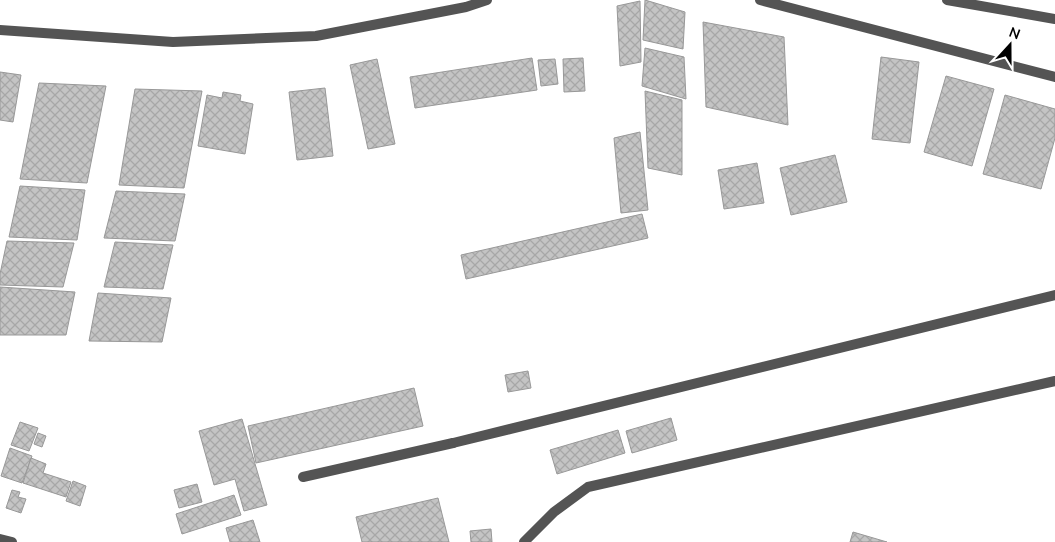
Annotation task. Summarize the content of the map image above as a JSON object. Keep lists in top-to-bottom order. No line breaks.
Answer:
{"north":"top"}
